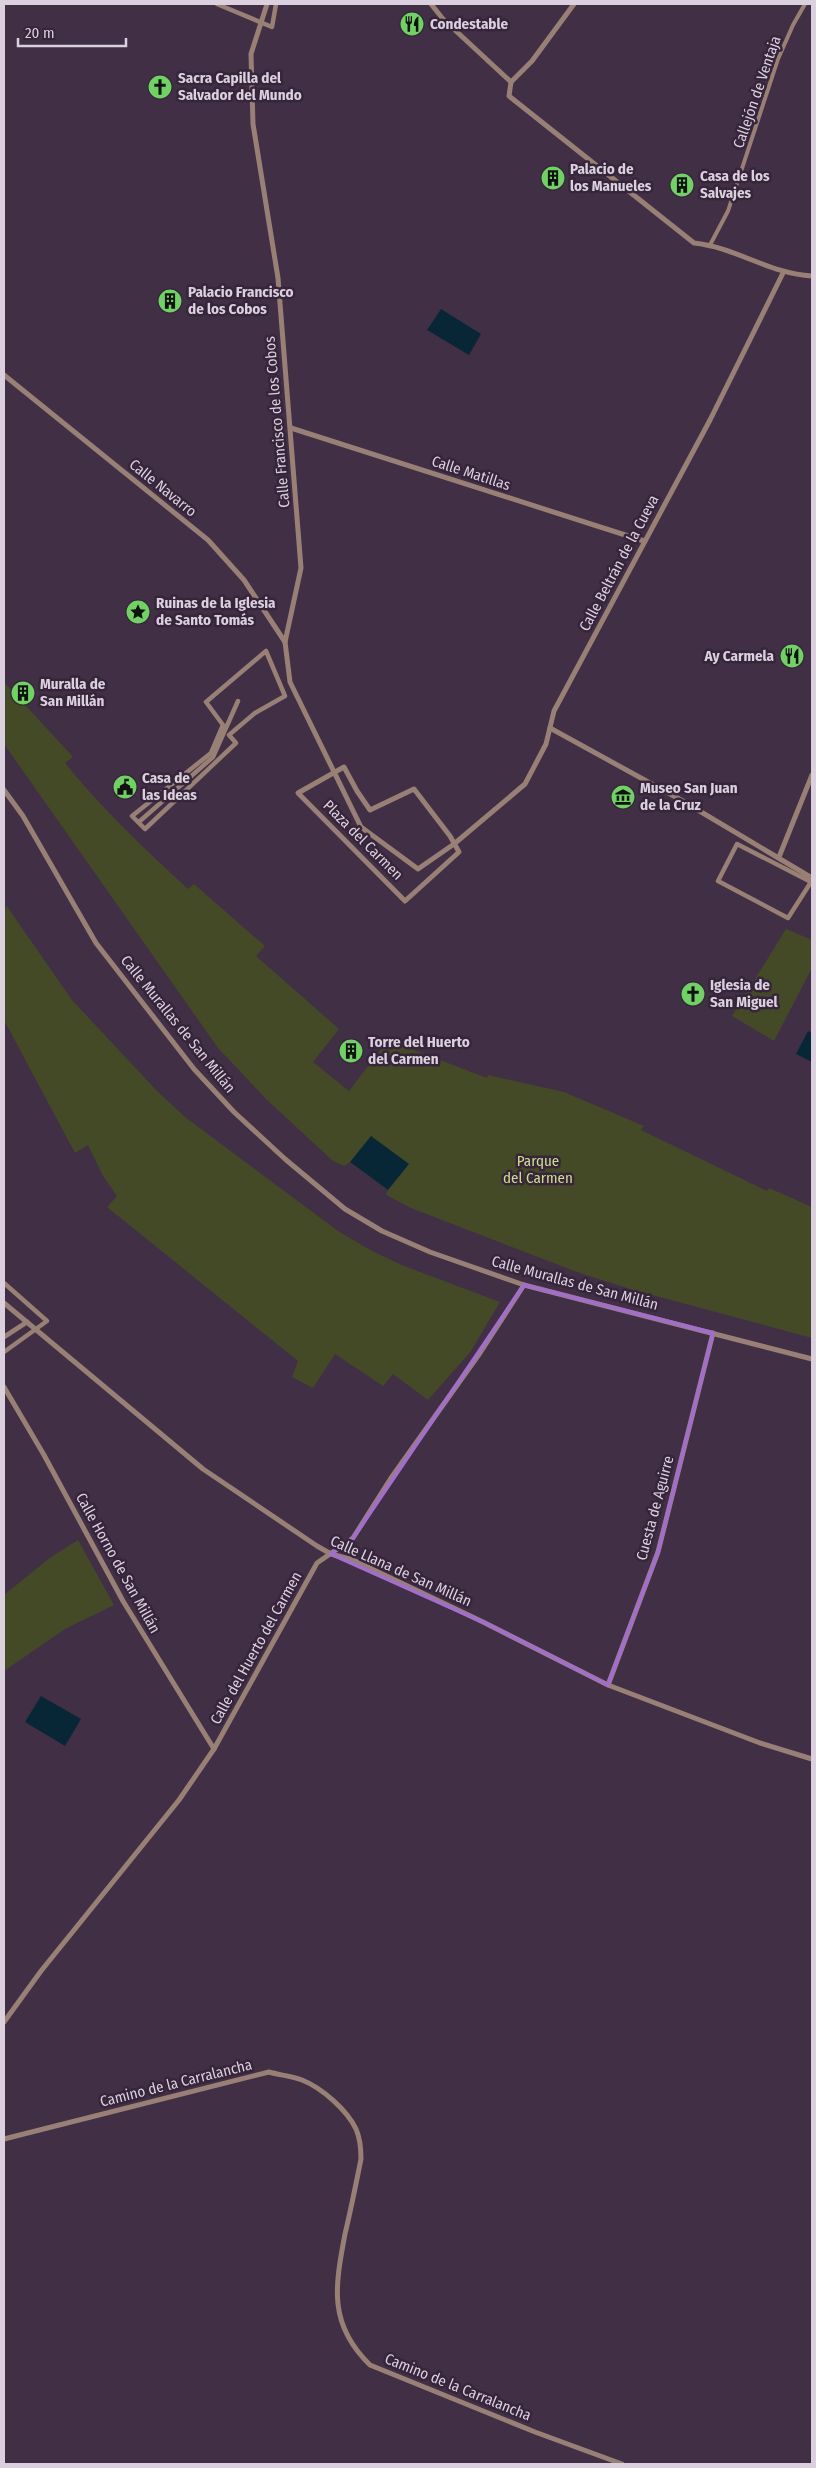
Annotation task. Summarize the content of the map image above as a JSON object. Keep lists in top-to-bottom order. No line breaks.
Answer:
{"streets":{"street":["Calle Francisco de los Cobos","Calle Matillas","Calle Navarro","Calle Beltrán de la Cueva","Plaza del Carmen","Calle Murallas de San Millán","Cuesta de Aguirre","Calle Horno de San Millán","Calle Llana de San Millán","Calle del Huerto del Carmen","Camino de la Carralancha"],"lane":["Callejón de Ventaja"]},"crossings":[["Calle Francisco de los Cobos","Calle Matillas"],["Calle Francisco de los Cobos","Calle Navarro"],["Calle Francisco de los Cobos","Plaza del Carmen"],["Calle Matillas","Calle Beltrán de la Cueva"],["Calle Navarro","Plaza del Carmen"],["Calle Beltrán de la Cueva","Plaza del Carmen"],["Calle Murallas de San Millán","Cuesta de Aguirre"],["Calle Murallas de San Millán","Calle del Huerto del Carmen"],["Cuesta de Aguirre","Calle Llana de San Millán"],["Calle Horno de San Millán","Calle del Huerto del Carmen"],["Calle Llana de San Millán","Calle del Huerto del Carmen"]],"parks":["Parque del Carmen"],"places":{"restaurant":["Condestable","Ay Carmela"],"church":["Sacra Capilla del Salvador del Mundo","Iglesia de San Miguel"],"building":["Palacio de los Manueles","Casa de los Salvajes","Palacio Francisco de los Cobos","Muralla de San Millán","Torre del Huerto del Carmen"],"place":["Ruinas de la Iglesia de Santo Tomás"],"public building":["Casa de las Ideas"],"museum":["Museo San Juan de la Cruz"]},"scale_bar":"20 m"}
